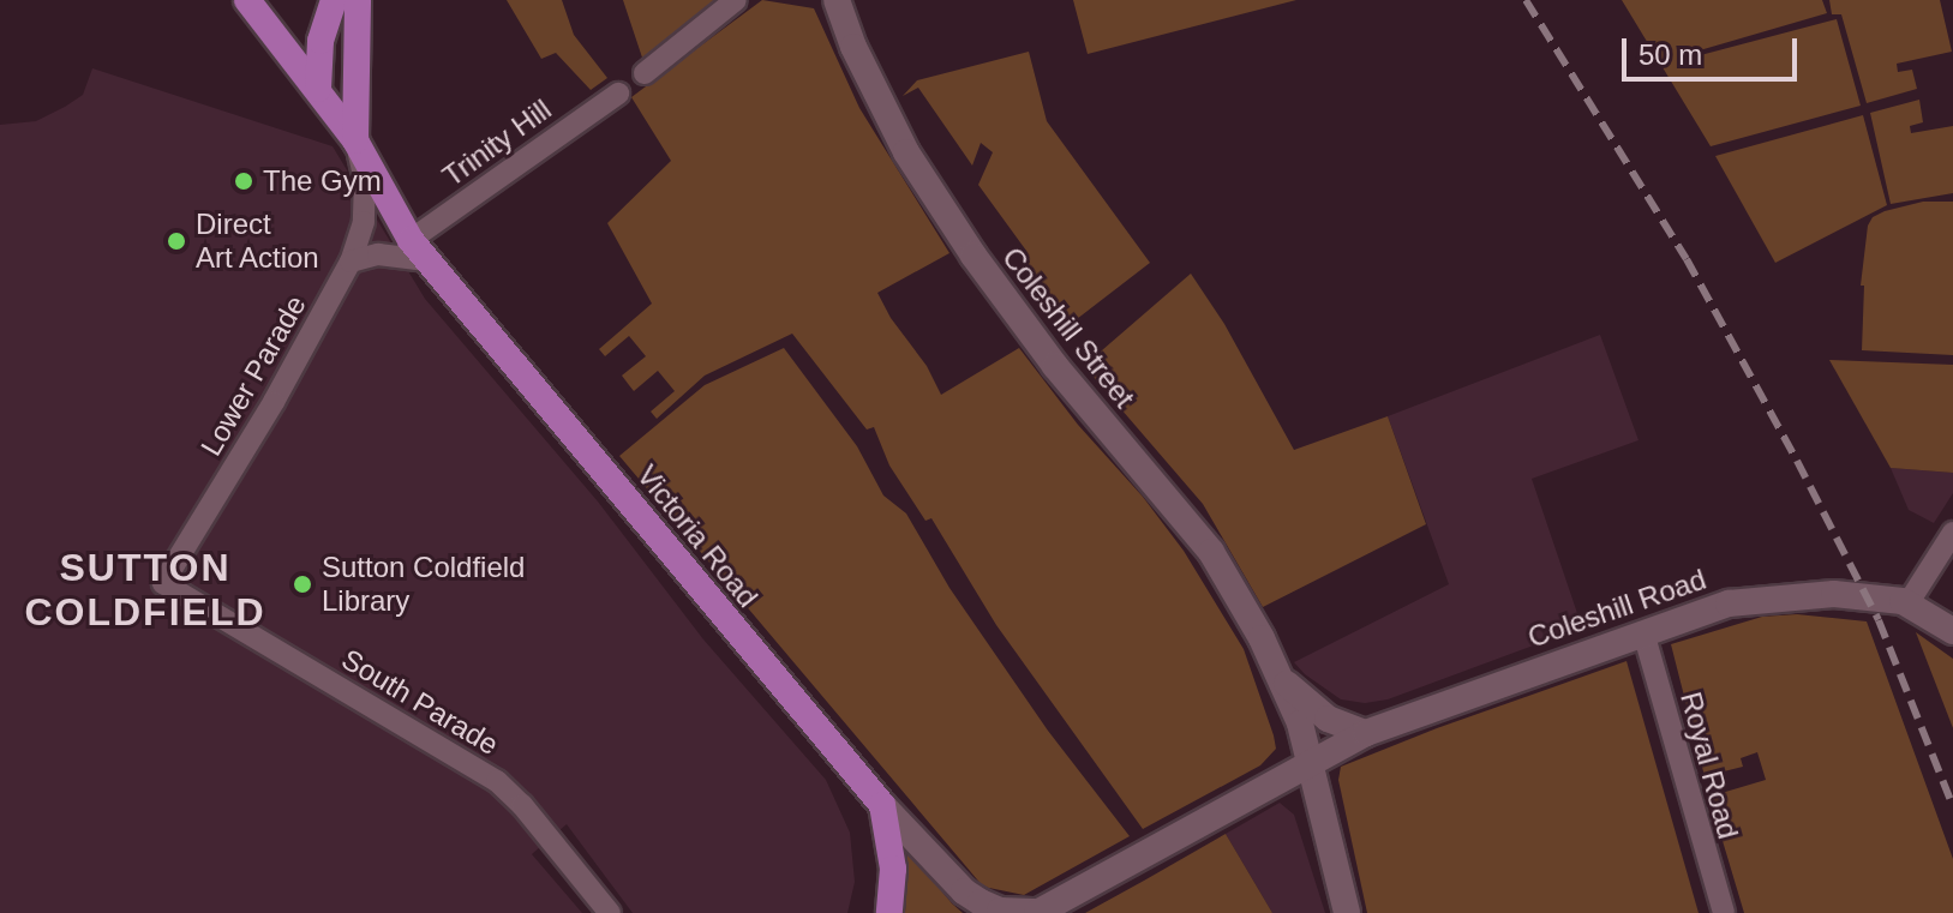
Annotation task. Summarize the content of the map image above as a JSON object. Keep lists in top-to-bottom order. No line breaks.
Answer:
{"streets":{"main road":["Victoria Road"],"street":["Trinity Hill","Coleshill Street","Lower Parade","Coleshill Road","South Parade","Royal Road"]},"crossings":[["Trinity Hill","Victoria Road"],["Coleshill Street","Victoria Road"],["Coleshill Street","Coleshill Road"],["Lower Parade","Victoria Road"],["Lower Parade","South Parade"],["Victoria Road","Coleshill Road"],["Coleshill Road","Royal Road"]],"districts":["SUTTON COLDFIELD"],"places":["The Gym","Direct Art Action","Sutton Coldfield Library"],"scale_bar":"50 m"}
